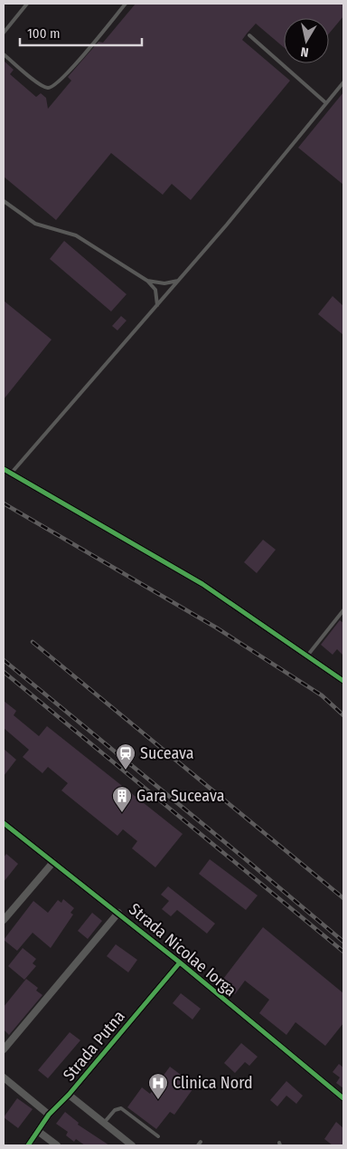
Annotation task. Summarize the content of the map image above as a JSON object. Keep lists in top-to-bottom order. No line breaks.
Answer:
{"streets":{"street":["Strada Nicolae Iorga","Strada Putna"]},"crossings":[["Strada Nicolae Iorga","Strada Putna"]],"places":{"station":["Suceava"],"building":["Gara Suceava"],"hospital":["Clinica Nord"]},"scale_bar":"100 m","north":"bottom"}
